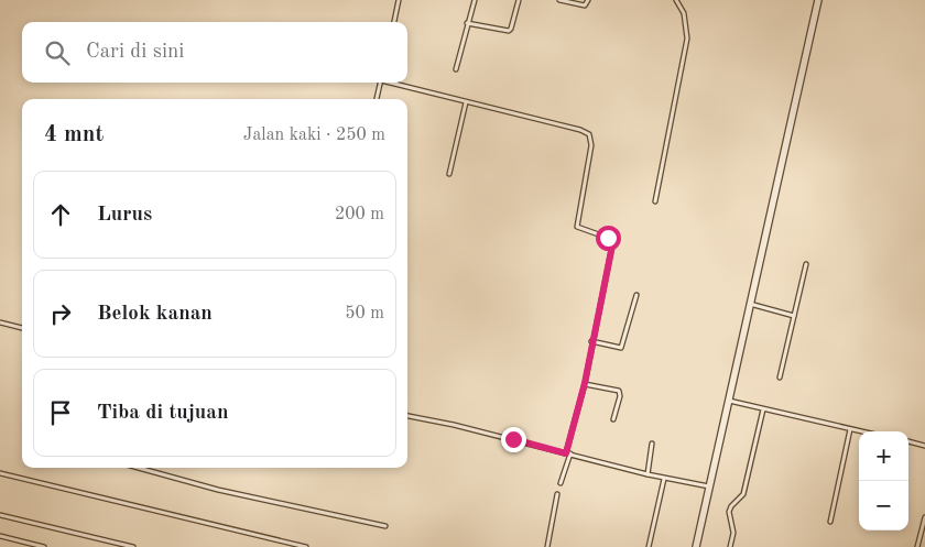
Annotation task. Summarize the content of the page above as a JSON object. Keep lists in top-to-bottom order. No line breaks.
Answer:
{"page":{"search":"Cari di sini","heading":["4 mnt","Jalan kaki · 250 m"],"list":[["Lurus","200 m"],["Belok kanan","50 m"],"Tiba di tujuan"],"map_buttons":["+","−"]}}
